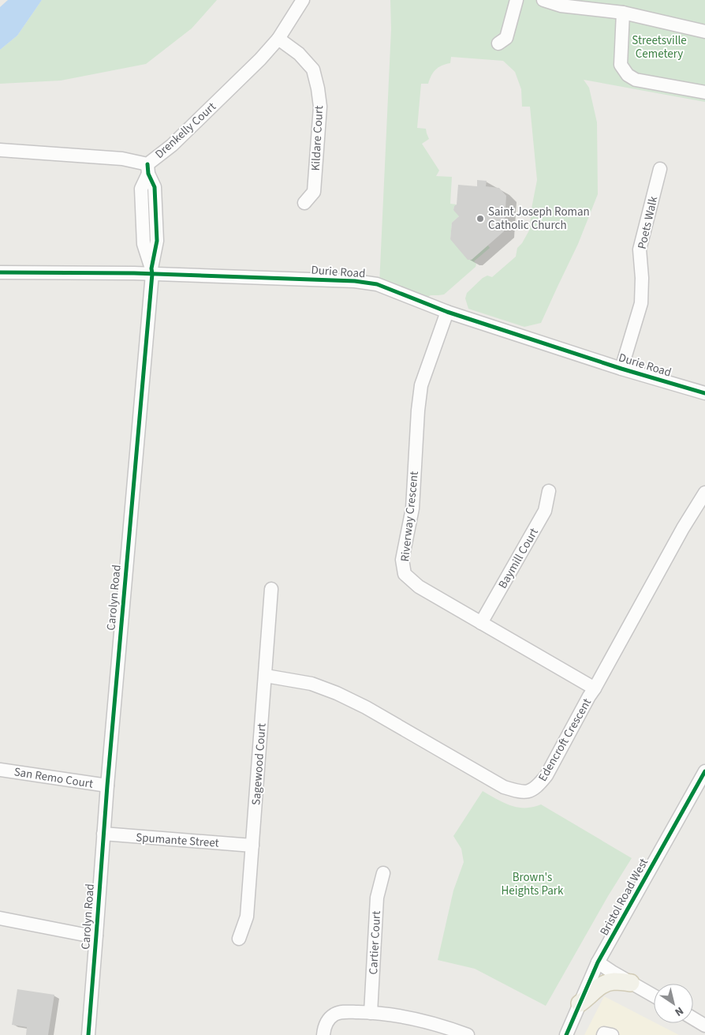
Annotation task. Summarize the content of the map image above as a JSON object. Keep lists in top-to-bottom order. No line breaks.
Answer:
{"streets":{"street":["Drenkelly Court","Kildare Court","Poets Walk","Durie Road","Riverway Crescent","Baymill Court","Carolyn Road","Edencroft Crescent","Sagewood Court","San Remo Court","Spumante Street","Bristol Road West","Cartier Court"]},"crossings":[["Drenkelly Court","Kildare Court"],["Drenkelly Court","Carolyn Road"],["Poets Walk","Durie Road"],["Durie Road","Riverway Crescent"],["Durie Road","Carolyn Road"],["Riverway Crescent","Baymill Court"],["Riverway Crescent","Edencroft Crescent"],["Carolyn Road","San Remo Court"],["Carolyn Road","Spumante Street"],["Edencroft Crescent","Sagewood Court"],["Sagewood Court","Spumante Street"]],"parks":["Streetsville Cemetery","Brown's Heights Park"],"places":["Saint Joseph Roman Catholic Church"],"north":"bottom right"}
